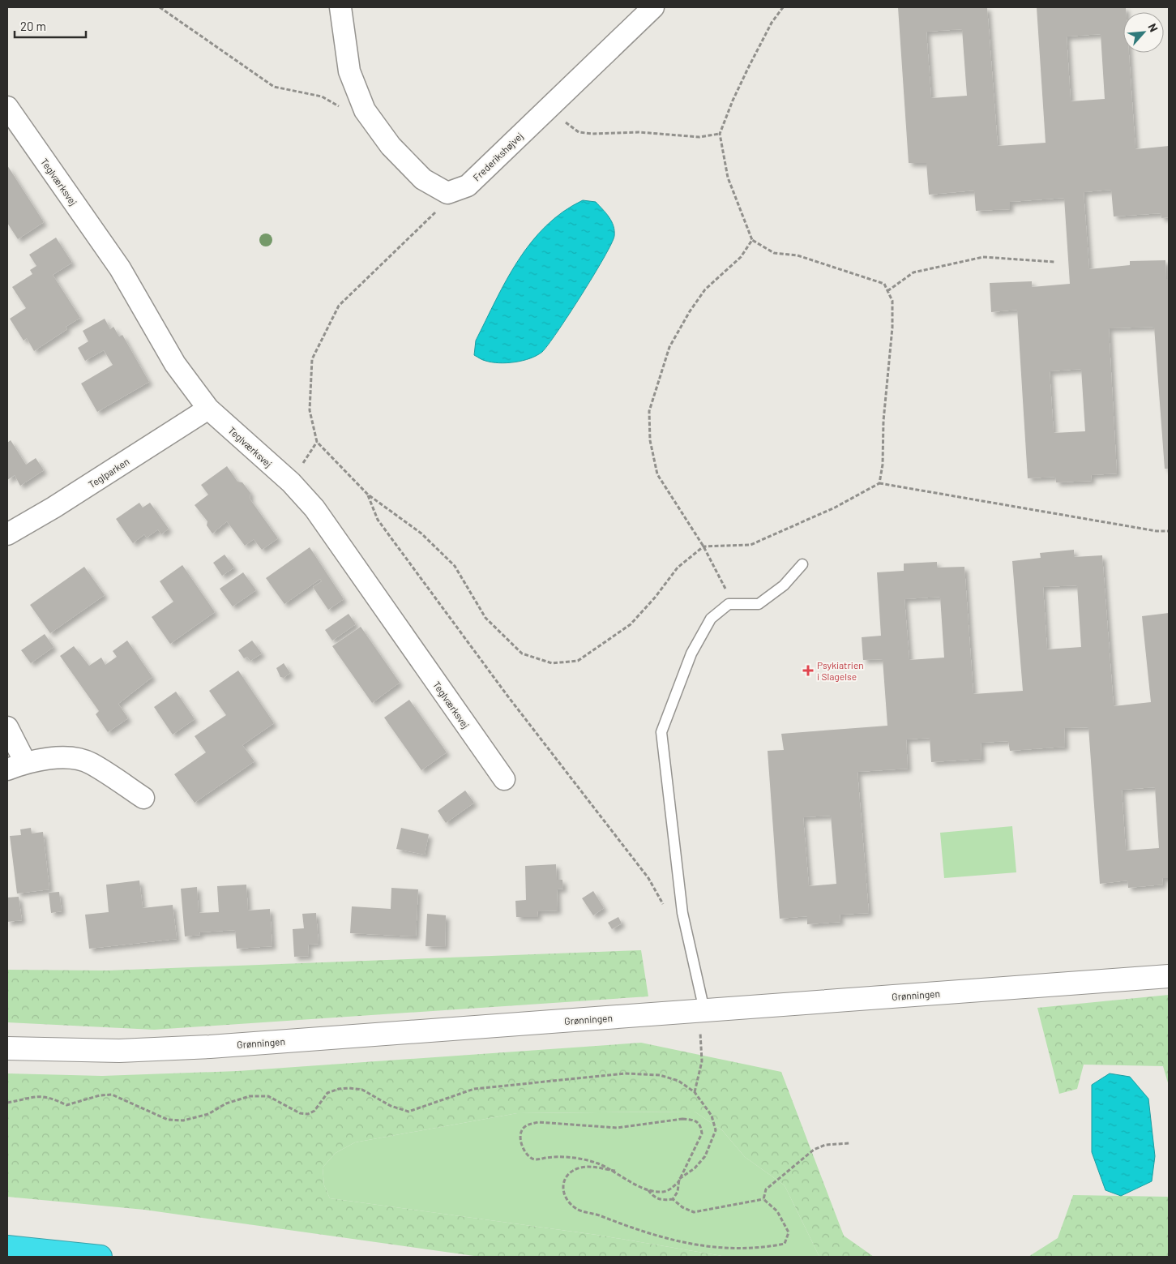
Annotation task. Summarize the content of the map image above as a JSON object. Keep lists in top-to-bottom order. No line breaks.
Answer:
{"streets":{"main road":["Grønningen"],"street":["Frederikshøjvej","Teglværksvej","Teglparken"]},"crossings":[["Teglværksvej","Teglparken"]],"places":{"health":["Psykiatrien i Slagelse"]},"scale_bar":"20 m","north":"top right"}
